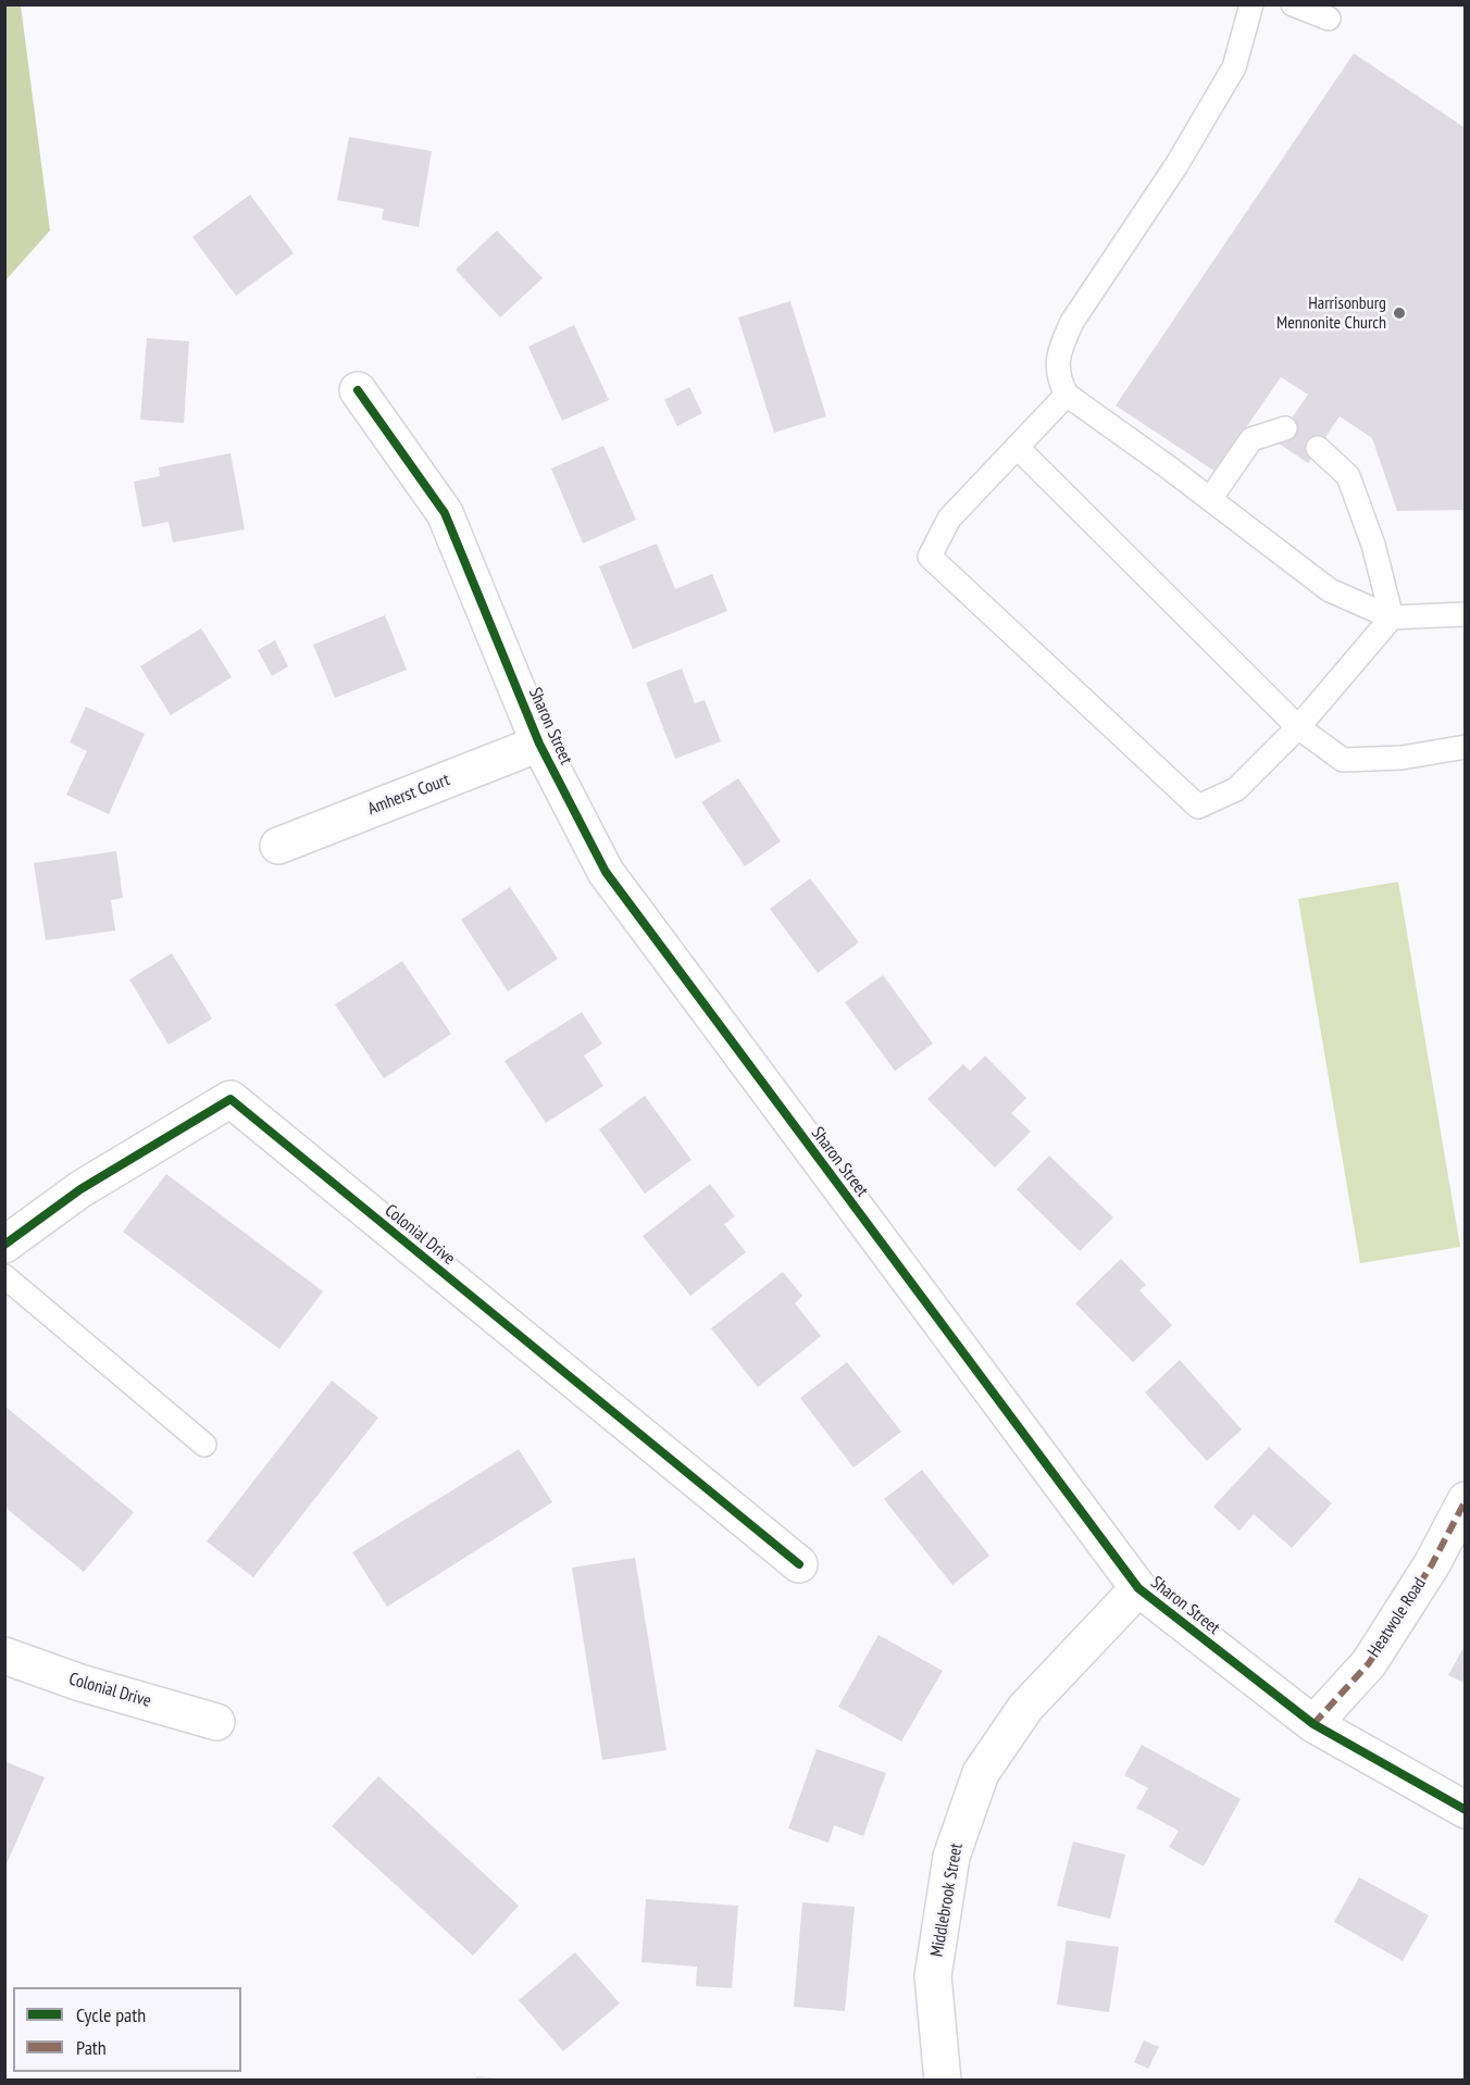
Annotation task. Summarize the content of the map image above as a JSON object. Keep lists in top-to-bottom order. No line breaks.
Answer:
{"streets":{"street":["Sharon Street","Amherst Court","Colonial Drive","Heatwole Road","Middlebrook Street"]},"crossings":[["Sharon Street","Amherst Court"],["Sharon Street","Heatwole Road"],["Sharon Street","Middlebrook Street"]],"places":["Harrisonburg Mennonite Church"],"legend":["Cycle path","Path"]}
